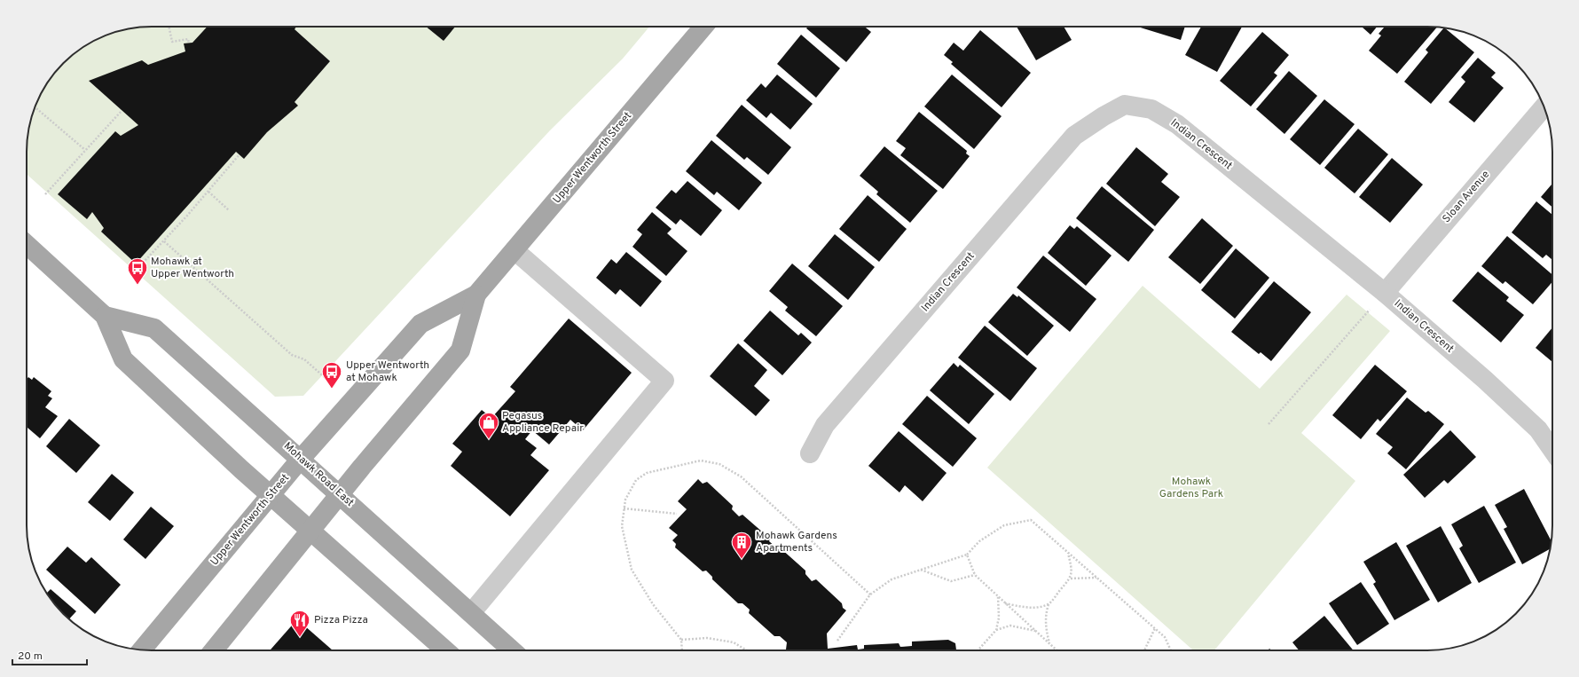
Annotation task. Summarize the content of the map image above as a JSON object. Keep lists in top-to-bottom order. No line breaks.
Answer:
{"streets":{"main road":["Upper Wentworth Street","Mohawk Road East"],"street":["Indian Crescent","Sloan Avenue"]},"crossings":[["Indian Crescent","Sloan Avenue"],["Upper Wentworth Street","Mohawk Road East"]],"parks":["Mohawk Gardens Park"],"places":{"bus stop":["Mohawk at Upper Wentworth","Upper Wentworth at Mohawk"],"shop":["Pegasus Appliance Repair"],"building":["Mohawk Gardens Apartments"],"restaurant":["Pizza Pizza"]},"scale_bar":"20 m"}
